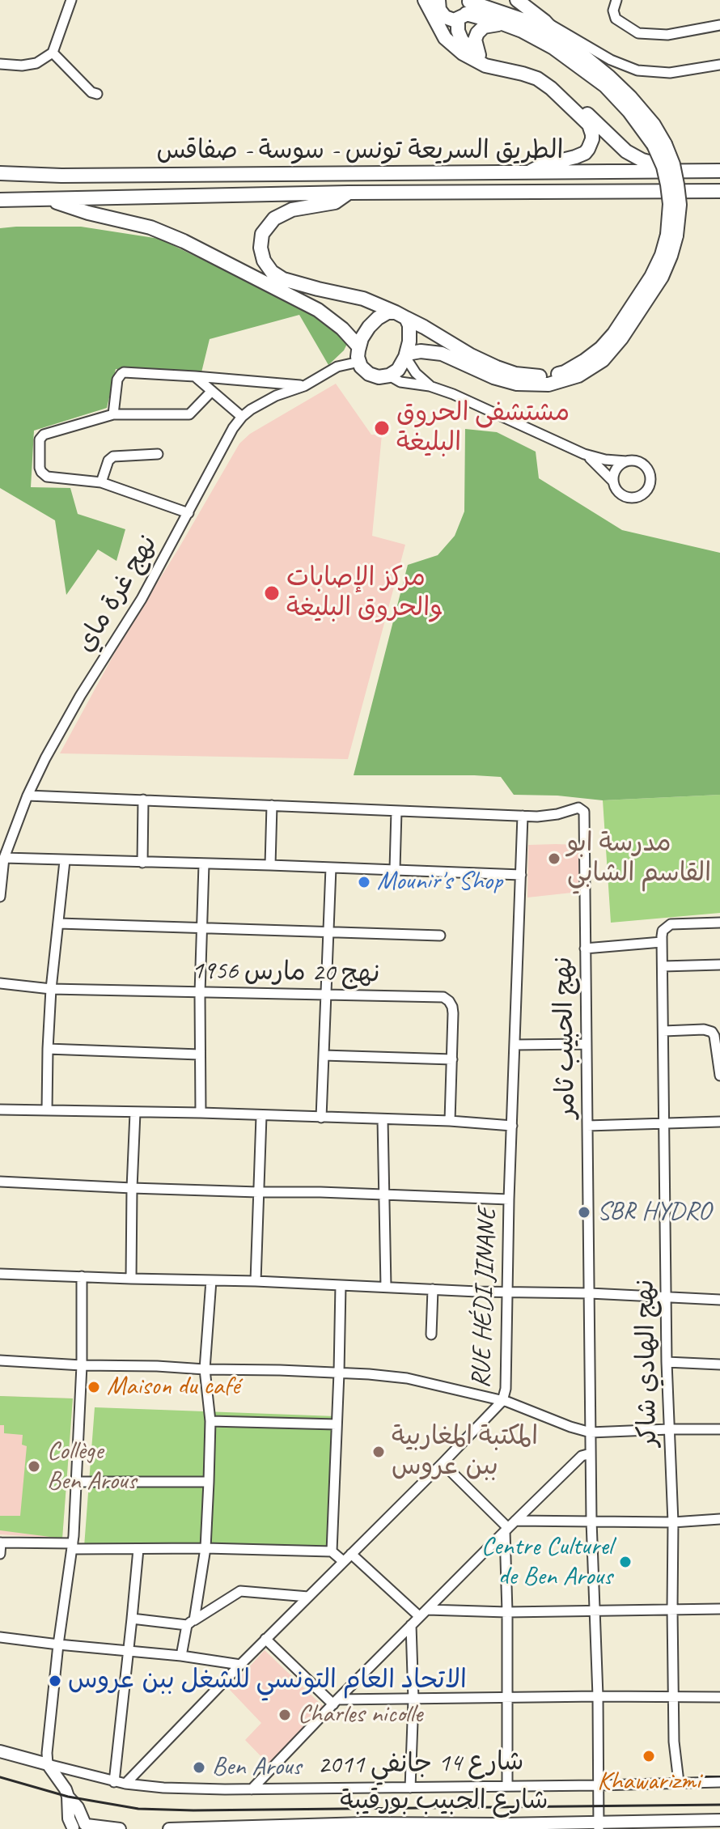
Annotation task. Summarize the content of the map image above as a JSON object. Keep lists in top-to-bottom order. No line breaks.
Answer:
{"streets":{"highway":["الطريق السريعة تونس - سوسة - صفاقس"],"main road":["شارع الحبيب بورقيبة"],"street":["نهج غرة ماي","نهج 20 مارس 1956","نهج الحبيب ثامر","RUE HÉDI JINANE","نهج الهادي شاكر","شارع 14 جانفي 2011"]},"crossings":[["نهج غرة ماي","نهج الحبيب ثامر"],["نهج الحبيب ثامر","RUE HÉDI JINANE"],["نهج الحبيب ثامر","شارع 14 جانفي 2011"],["نهج الحبيب ثامر","شارع الحبيب بورقيبة"],["RUE HÉDI JINANE","شارع 14 جانفي 2011"],["نهج الهادي شاكر","شارع 14 جانفي 2011"]],"places":["مشتشفى الحروق البليغة","مركز الإصابات والحروق البليغة","مدرسة ابو القاسم الشابي","Mounir's Shop","SBR HYDRO","Maison du café","المكتبة المغاربية ببن عروس","Collège Ben Arous","Centre Culturel de Ben Arous","الاتحاد العام التونسي للشغل ببن عروس","Charles nicolle","Khawarizmi","Ben Arous"]}
